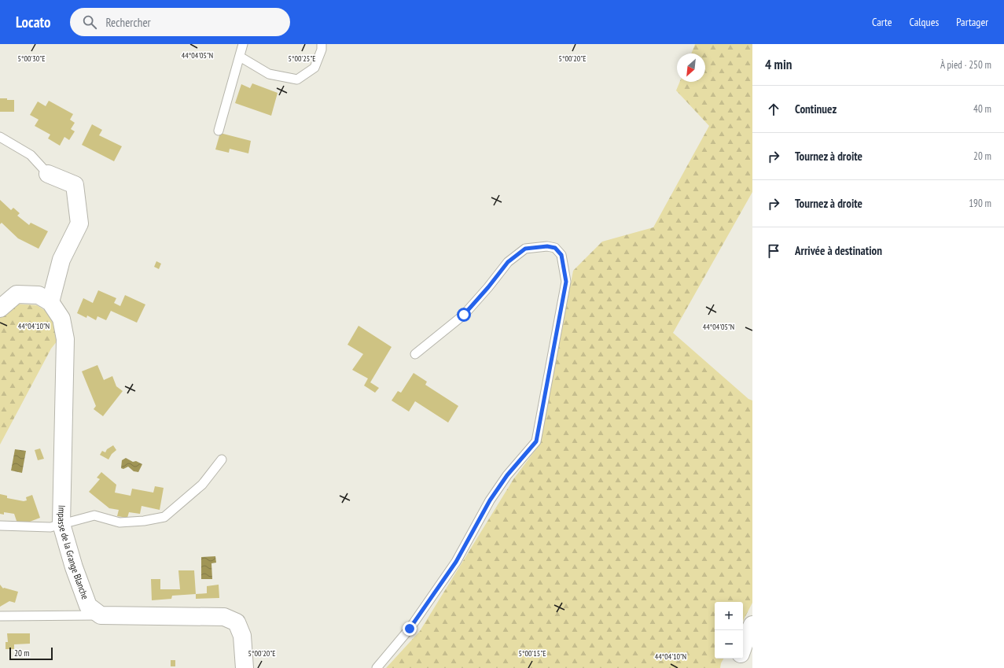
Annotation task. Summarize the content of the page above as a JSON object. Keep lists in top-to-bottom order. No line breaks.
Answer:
{"streets":{"street":["Impasse de la Grange Blanche"]},"scale_bar":"20 m","north":"bottom left","page":{"header":"Locato","search":"Rechercher","nav":["Carte","Calques","Partager"],"heading":["4 min","À pied · 250 m"],"list":[["Continuez","40 m"],["Tournez à droite","20 m"],["Tournez à droite","190 m"],"Arrivée à destination"],"map_buttons":["+","−"],"scale":"20 m"},"coordinates":["44°04'05\"N","5°00'30\"E","5°00'25\"E","5°00'20\"E","44°04'10\"N","5°00'15\"E"]}
